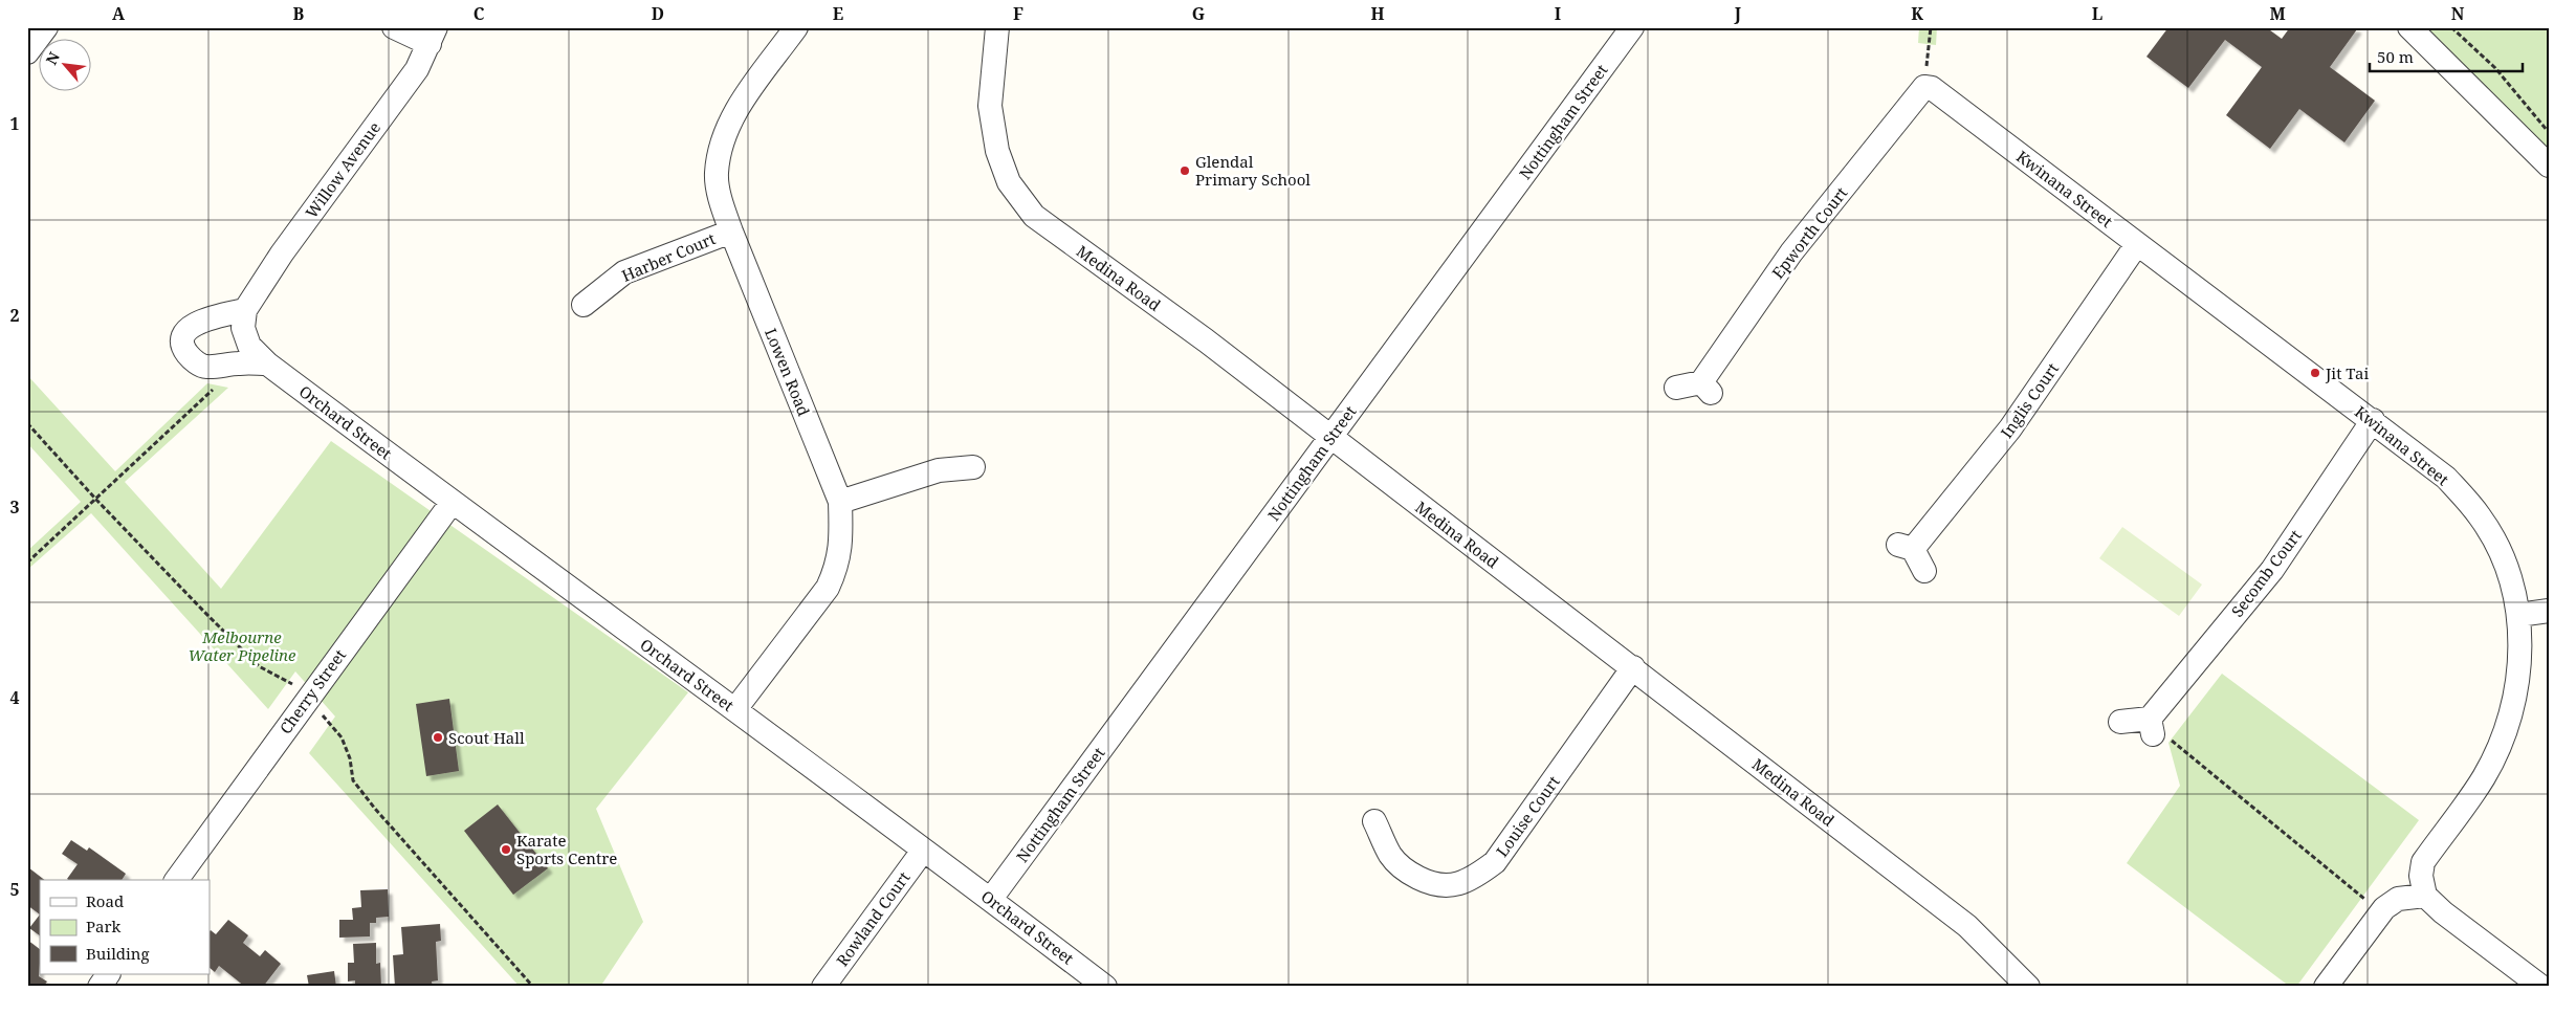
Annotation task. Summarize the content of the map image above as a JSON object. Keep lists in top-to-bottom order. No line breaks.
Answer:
{"streets":{"street":["Nottingham Street","Willow Avenue","Kwinana Street","Epworth Court","Harber Court","Medina Road","Lowen Road","Inglis Court","Orchard Street","Secomb Court","Cherry Street","Louise Court","Rowland Court"]},"crossings":[["Nottingham Street","Medina Road"],["Nottingham Street","Orchard Street"],["Willow Avenue","Orchard Street"],["Kwinana Street","Epworth Court"],["Kwinana Street","Inglis Court"],["Kwinana Street","Secomb Court"],["Harber Court","Lowen Road"],["Medina Road","Louise Court"],["Lowen Road","Orchard Street"],["Orchard Street","Cherry Street"],["Orchard Street","Rowland Court"]],"parks":["Melbourne Water Pipeline"],"places":["Glendal Primary School","Jit Tai","Scout Hall","Karate Sports Centre"],"legend":["Road","Park","Building"],"scale_bar":"50 m","north":"top left","grid":{"columns":["A","B","C","D","E","F","G","H","I","J","K","L","M","N"],"rows":["1","2","3","4","5"]}}
